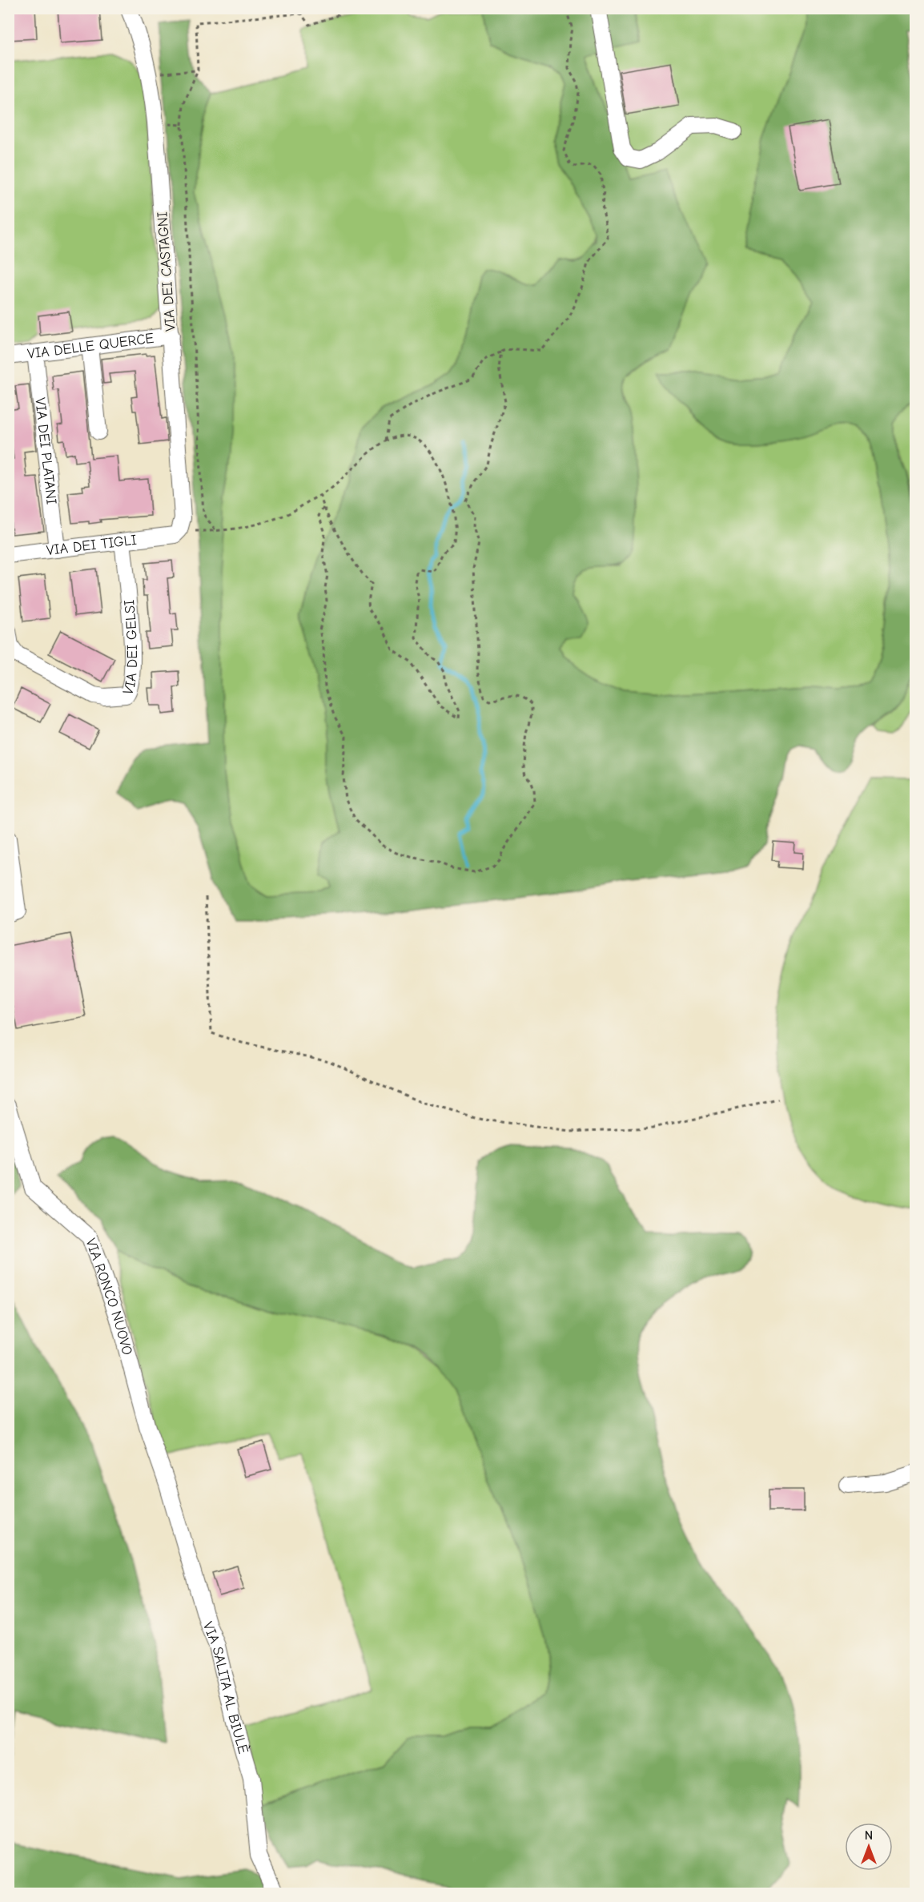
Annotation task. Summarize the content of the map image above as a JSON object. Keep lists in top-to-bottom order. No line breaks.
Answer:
{"streets":{"street":["VIA DEI CASTAGNI","VIA DELLE QUERCE","VIA DEI PLATANI","VIA DEI TIGLI","VIA DEI GELSI","VIA RONCO NUOVO","VIA SALITA AL BIULÈ"]},"crossings":[["VIA DEI CASTAGNI","VIA DELLE QUERCE"],["VIA DEI CASTAGNI","VIA DEI TIGLI"],["VIA DELLE QUERCE","VIA DEI PLATANI"],["VIA DEI PLATANI","VIA DEI TIGLI"],["VIA DEI TIGLI","VIA DEI GELSI"],["VIA RONCO NUOVO","VIA SALITA AL BIULÈ"]],"north":"top"}
